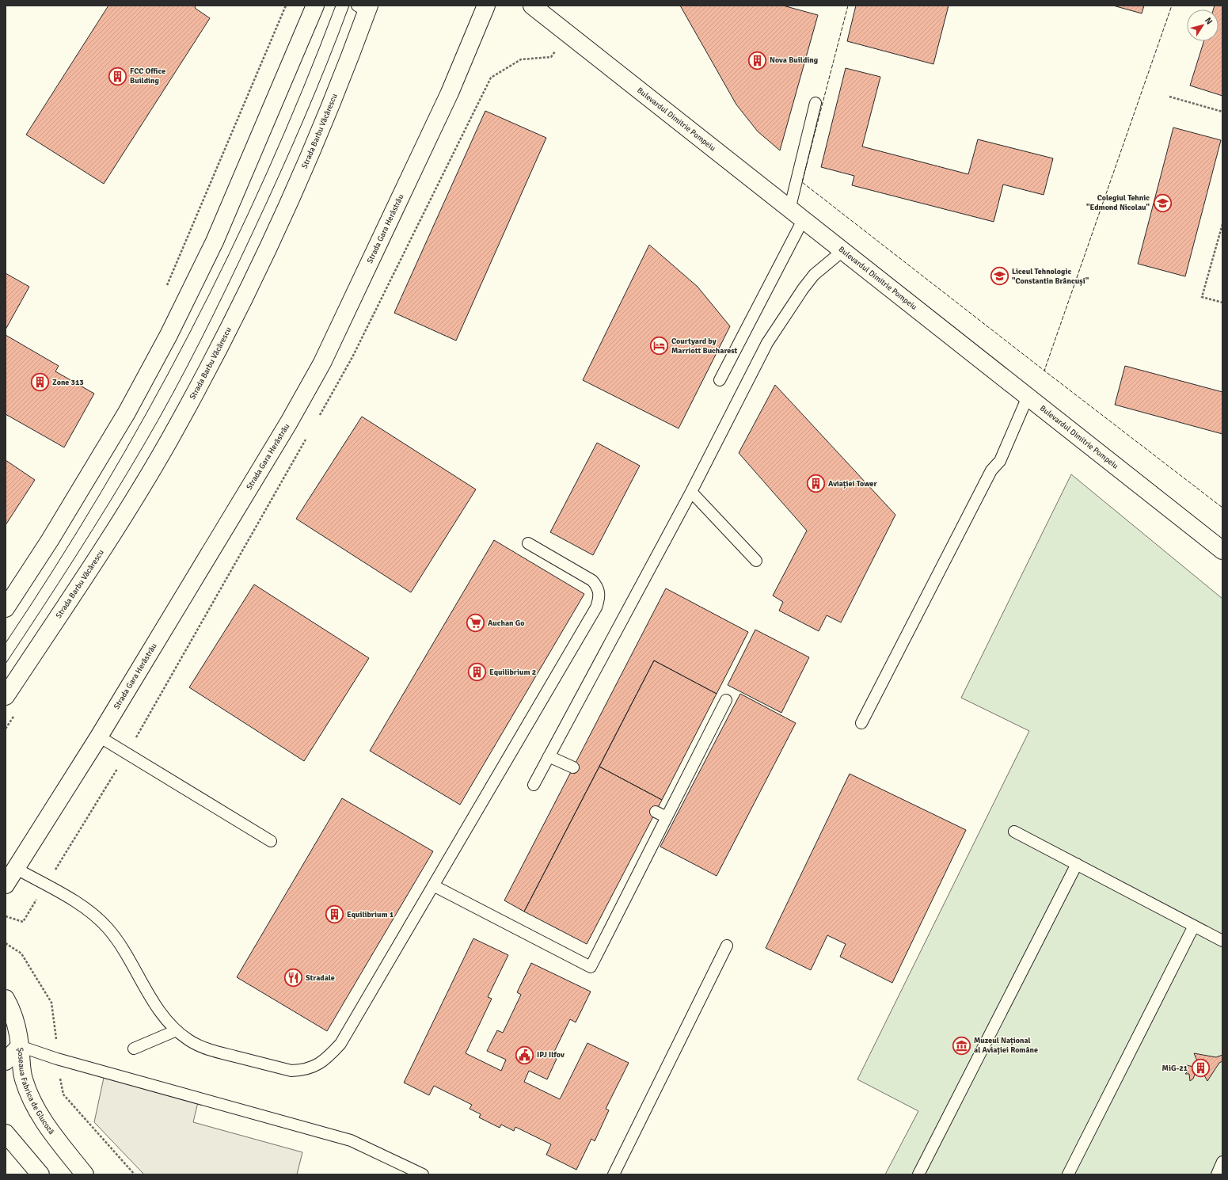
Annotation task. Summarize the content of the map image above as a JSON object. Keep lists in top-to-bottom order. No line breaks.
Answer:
{"streets":{"street":["Bulevardul Dimitrie Pompeiu","Strada Barbu Văcărescu","Strada Gara Herăstrău","Șoseaua Fabrica de Glucoză"]},"places":{"building":["Nova Building","FCC Office Building","Zone 313","Aviației Tower","Equilibrium 2","Equilibrium 1","MiG-21"],"school or university":["Colegiul Tehnic \"Edmond Nicolau\"","Liceul Tehnologic \"Constantin Brâncuși\""],"hotel":["Courtyard by Marriott Bucharest"],"supermarket":["Auchan Go"],"restaurant":["Stradale"],"museum":["Muzeul Național al Aviației Române"],"public building":["IPJ Ilfov"]},"north":"top right"}
